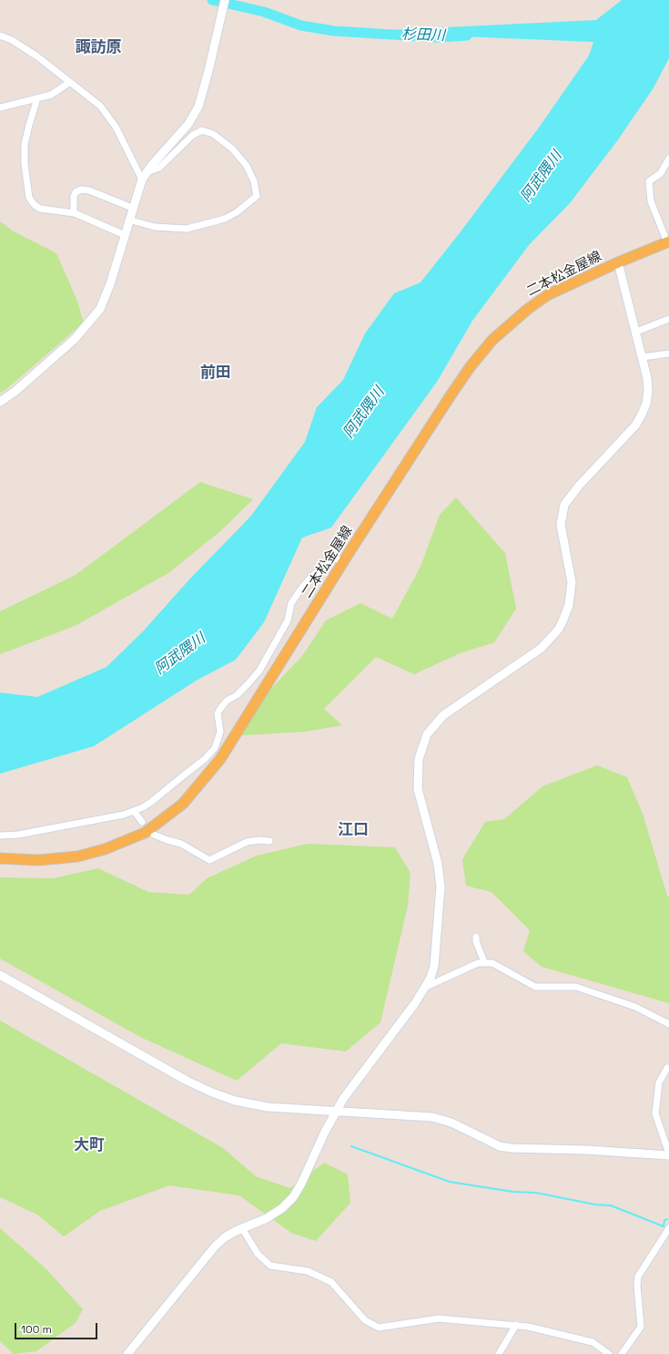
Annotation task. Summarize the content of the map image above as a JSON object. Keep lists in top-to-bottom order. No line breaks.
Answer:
{"streets":{"main road":["二本松金屋線"]},"districts":["諏訪原","前田","江口","大町"],"water":["杉田川","阿武隈川"],"scale_bar":"100 m"}
